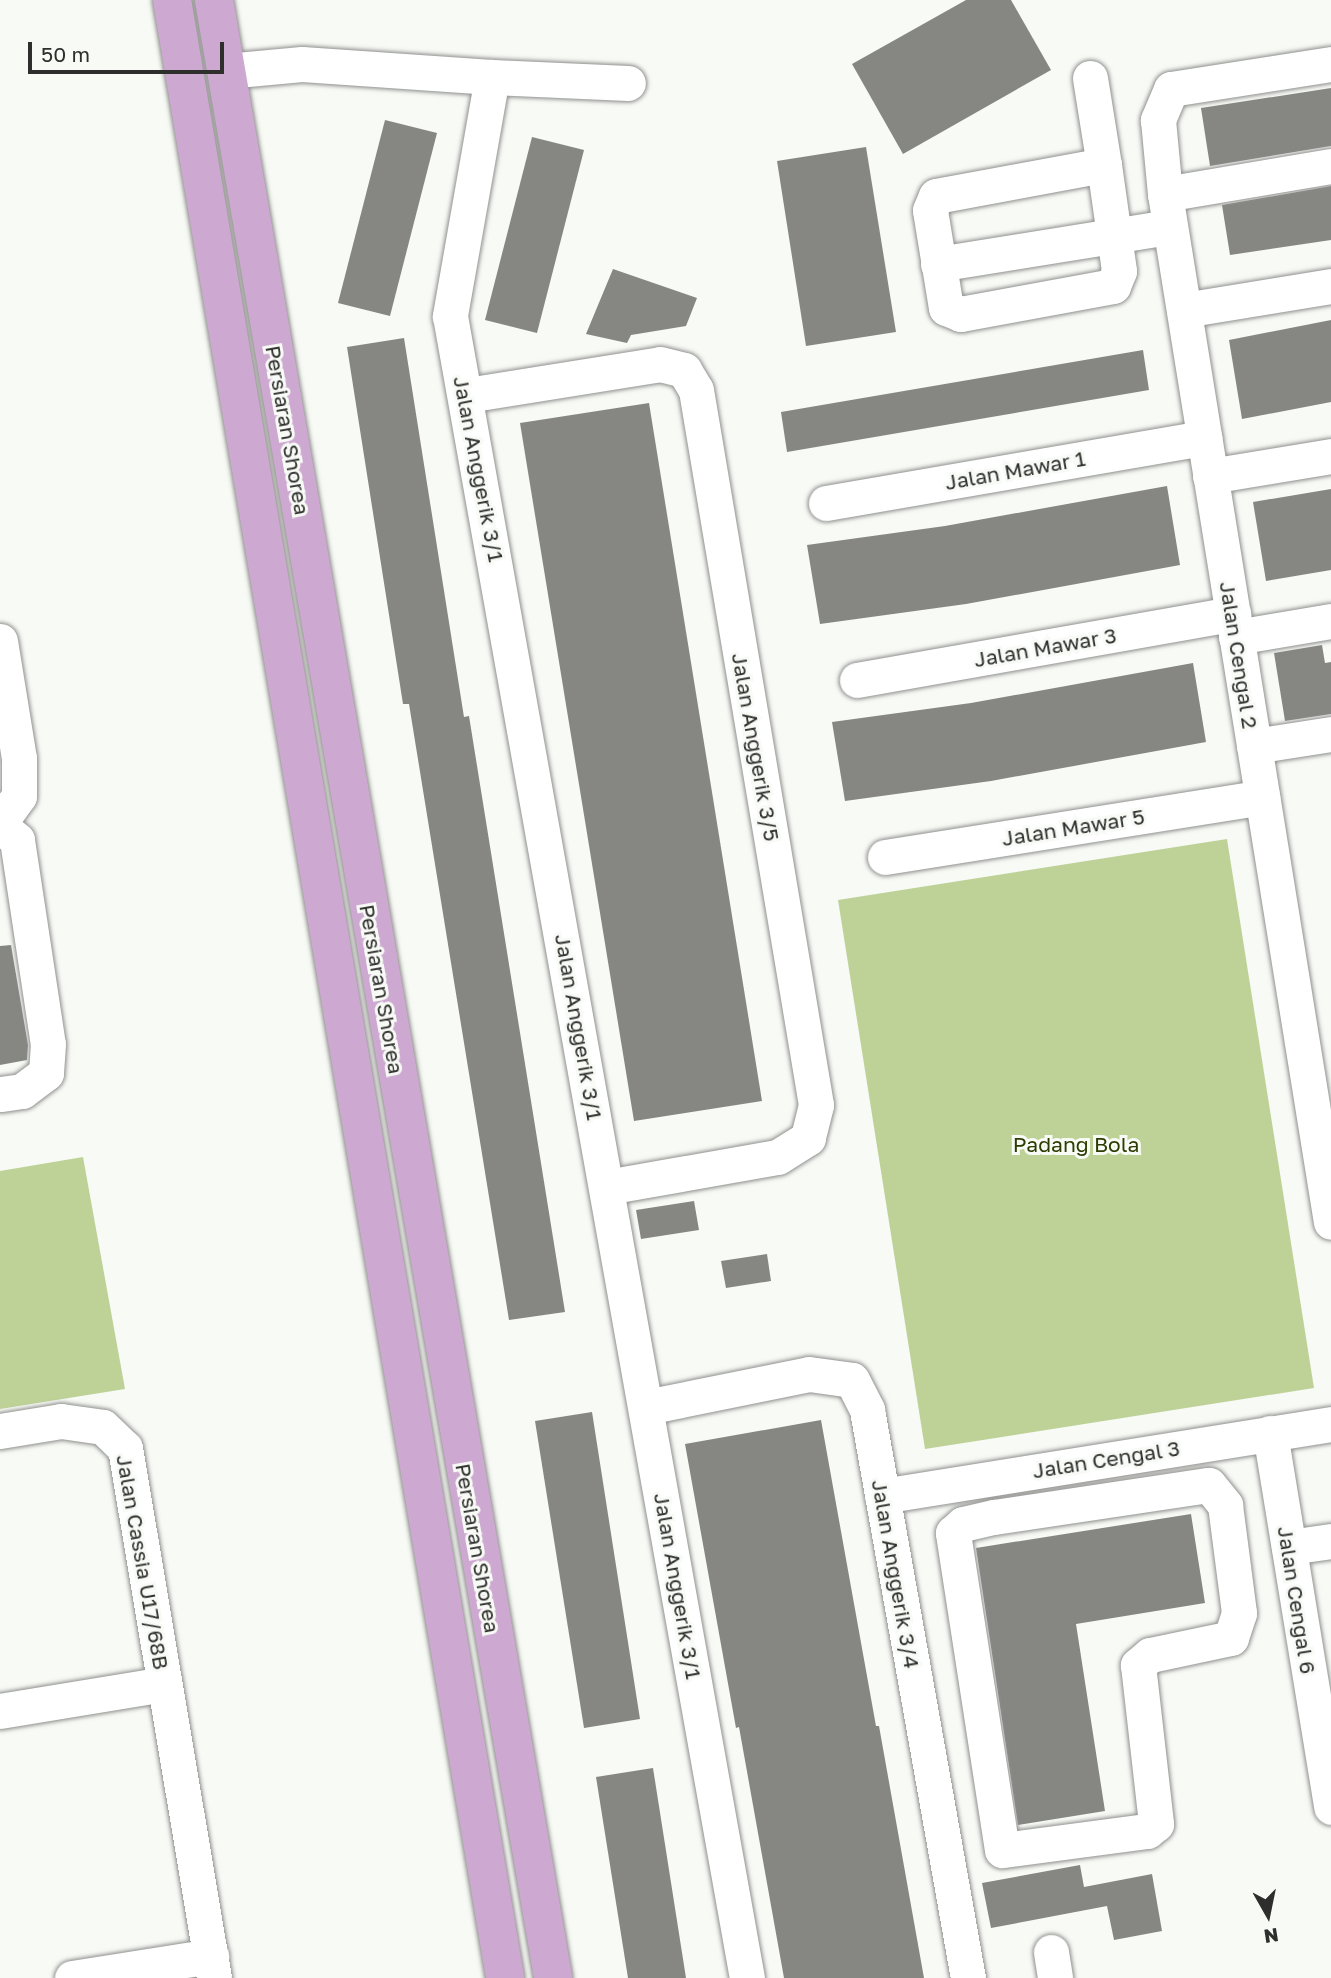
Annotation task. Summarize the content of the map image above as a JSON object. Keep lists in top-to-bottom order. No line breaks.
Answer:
{"streets":{"main road":["Persiaran Shorea"],"street":["Jalan Anggerik 3/1","Jalan Mawar 1","Jalan Mawar 3","Jalan Cengal 2","Jalan Anggerik 3/5","Jalan Mawar 5","Jalan Cengal 3","Jalan Cassia U17/68B","Jalan Anggerik 3/4","Jalan Cengal 6"]},"crossings":[["Jalan Anggerik 3/1","Jalan Anggerik 3/5"],["Jalan Anggerik 3/1","Jalan Anggerik 3/4"],["Jalan Mawar 1","Jalan Cengal 2"],["Jalan Mawar 3","Jalan Cengal 2"],["Jalan Cengal 2","Jalan Mawar 5"],["Jalan Cengal 3","Jalan Anggerik 3/4"],["Jalan Cengal 3","Jalan Cengal 6"]],"parks":["Padang Bola"],"scale_bar":"50 m","north":"bottom"}
